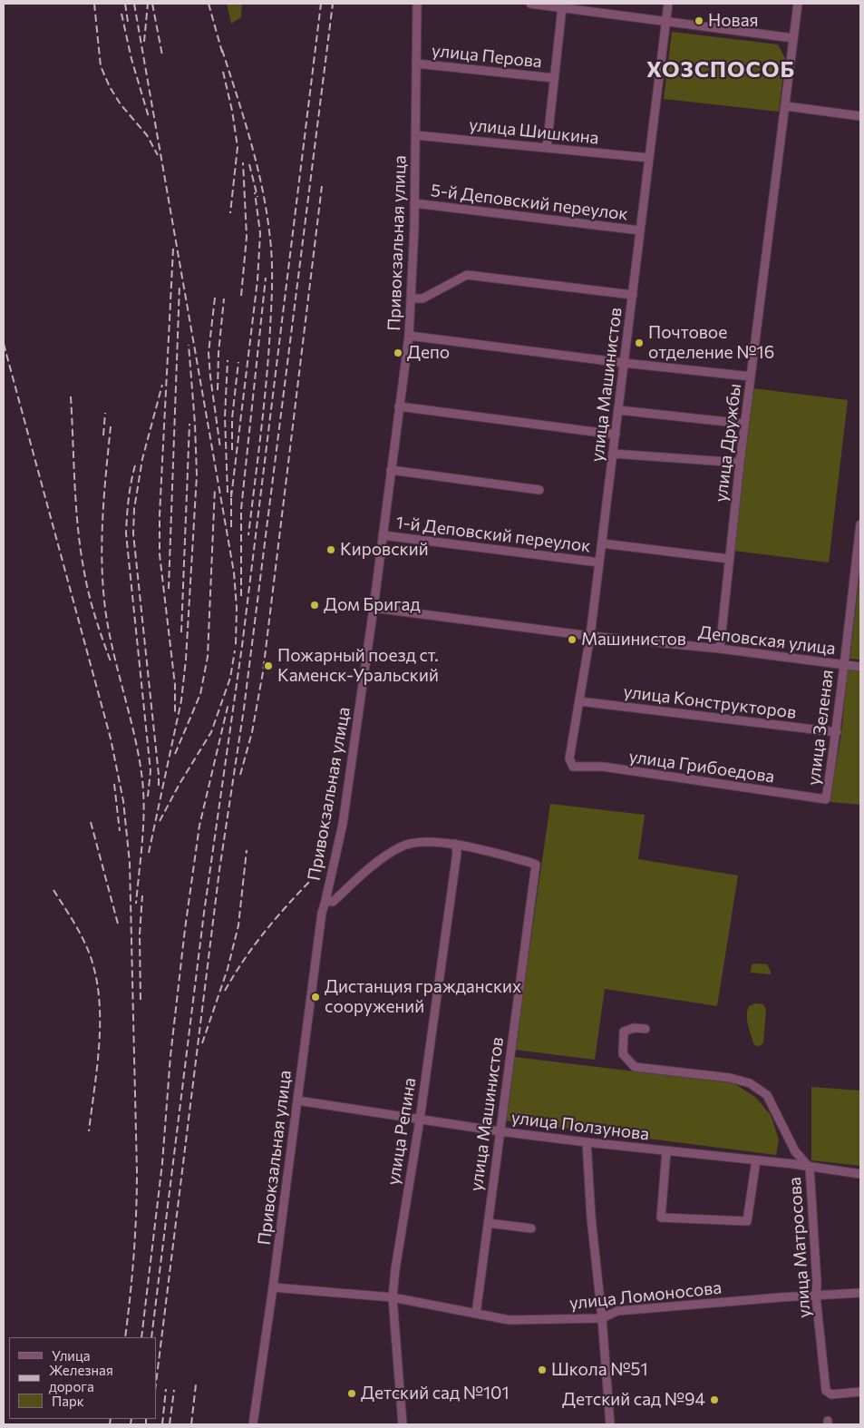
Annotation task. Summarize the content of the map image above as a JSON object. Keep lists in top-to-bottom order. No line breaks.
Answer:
{"streets":{"street":["улица Перова","улица Шишкина","5-й Деповский переулок","Привокзальная улица","улица Машинистов","улица Дружбы","1-й Деповский переулок","Деповская улица","улица Конструкторов","улица Зеленая","улица Грибоедова","улица Ползунова","улица Репина","улица Матросова","улица Ломоносова"]},"crossings":[["улица Перова","Привокзальная улица"],["улица Шишкина","Привокзальная улица"],["улица Шишкина","улица Машинистов"],["5-й Деповский переулок","Привокзальная улица"],["5-й Деповский переулок","улица Машинистов"],["Привокзальная улица","1-й Деповский переулок"],["Привокзальная улица","Деповская улица"],["Привокзальная улица","улица Ползунова"],["Привокзальная улица","улица Ломоносова"],["улица Машинистов","1-й Деповский переулок"],["улица Машинистов","Деповская улица"],["улица Машинистов","улица Конструкторов"],["улица Машинистов","улица Грибоедова"],["улица Машинистов","улица Ползунова"],["улица Машинистов","улица Репина"],["улица Машинистов","улица Ломоносова"],["улица Дружбы","Деповская улица"],["Деповская улица","улица Зеленая"],["улица Конструкторов","улица Зеленая"],["улица Зеленая","улица Грибоедова"],["улица Ползунова","улица Репина"],["улица Ползунова","улица Матросова"],["улица Репина","улица Ломоносова"],["улица Матросова","улица Ломоносова"]],"districts":["ХОЗСПОСОБ"],"places":["Новая","Почтовое отделение №16","Депо","Кировский","Дом Бригад","Машинистов","Пожарный поезд ст. Каменск-Уральский","Дистанция гражданских сооружений","Школа №51","Детский сад №101","Детский сад №94"],"legend":["Улица","Железная дорога","Парк"]}
